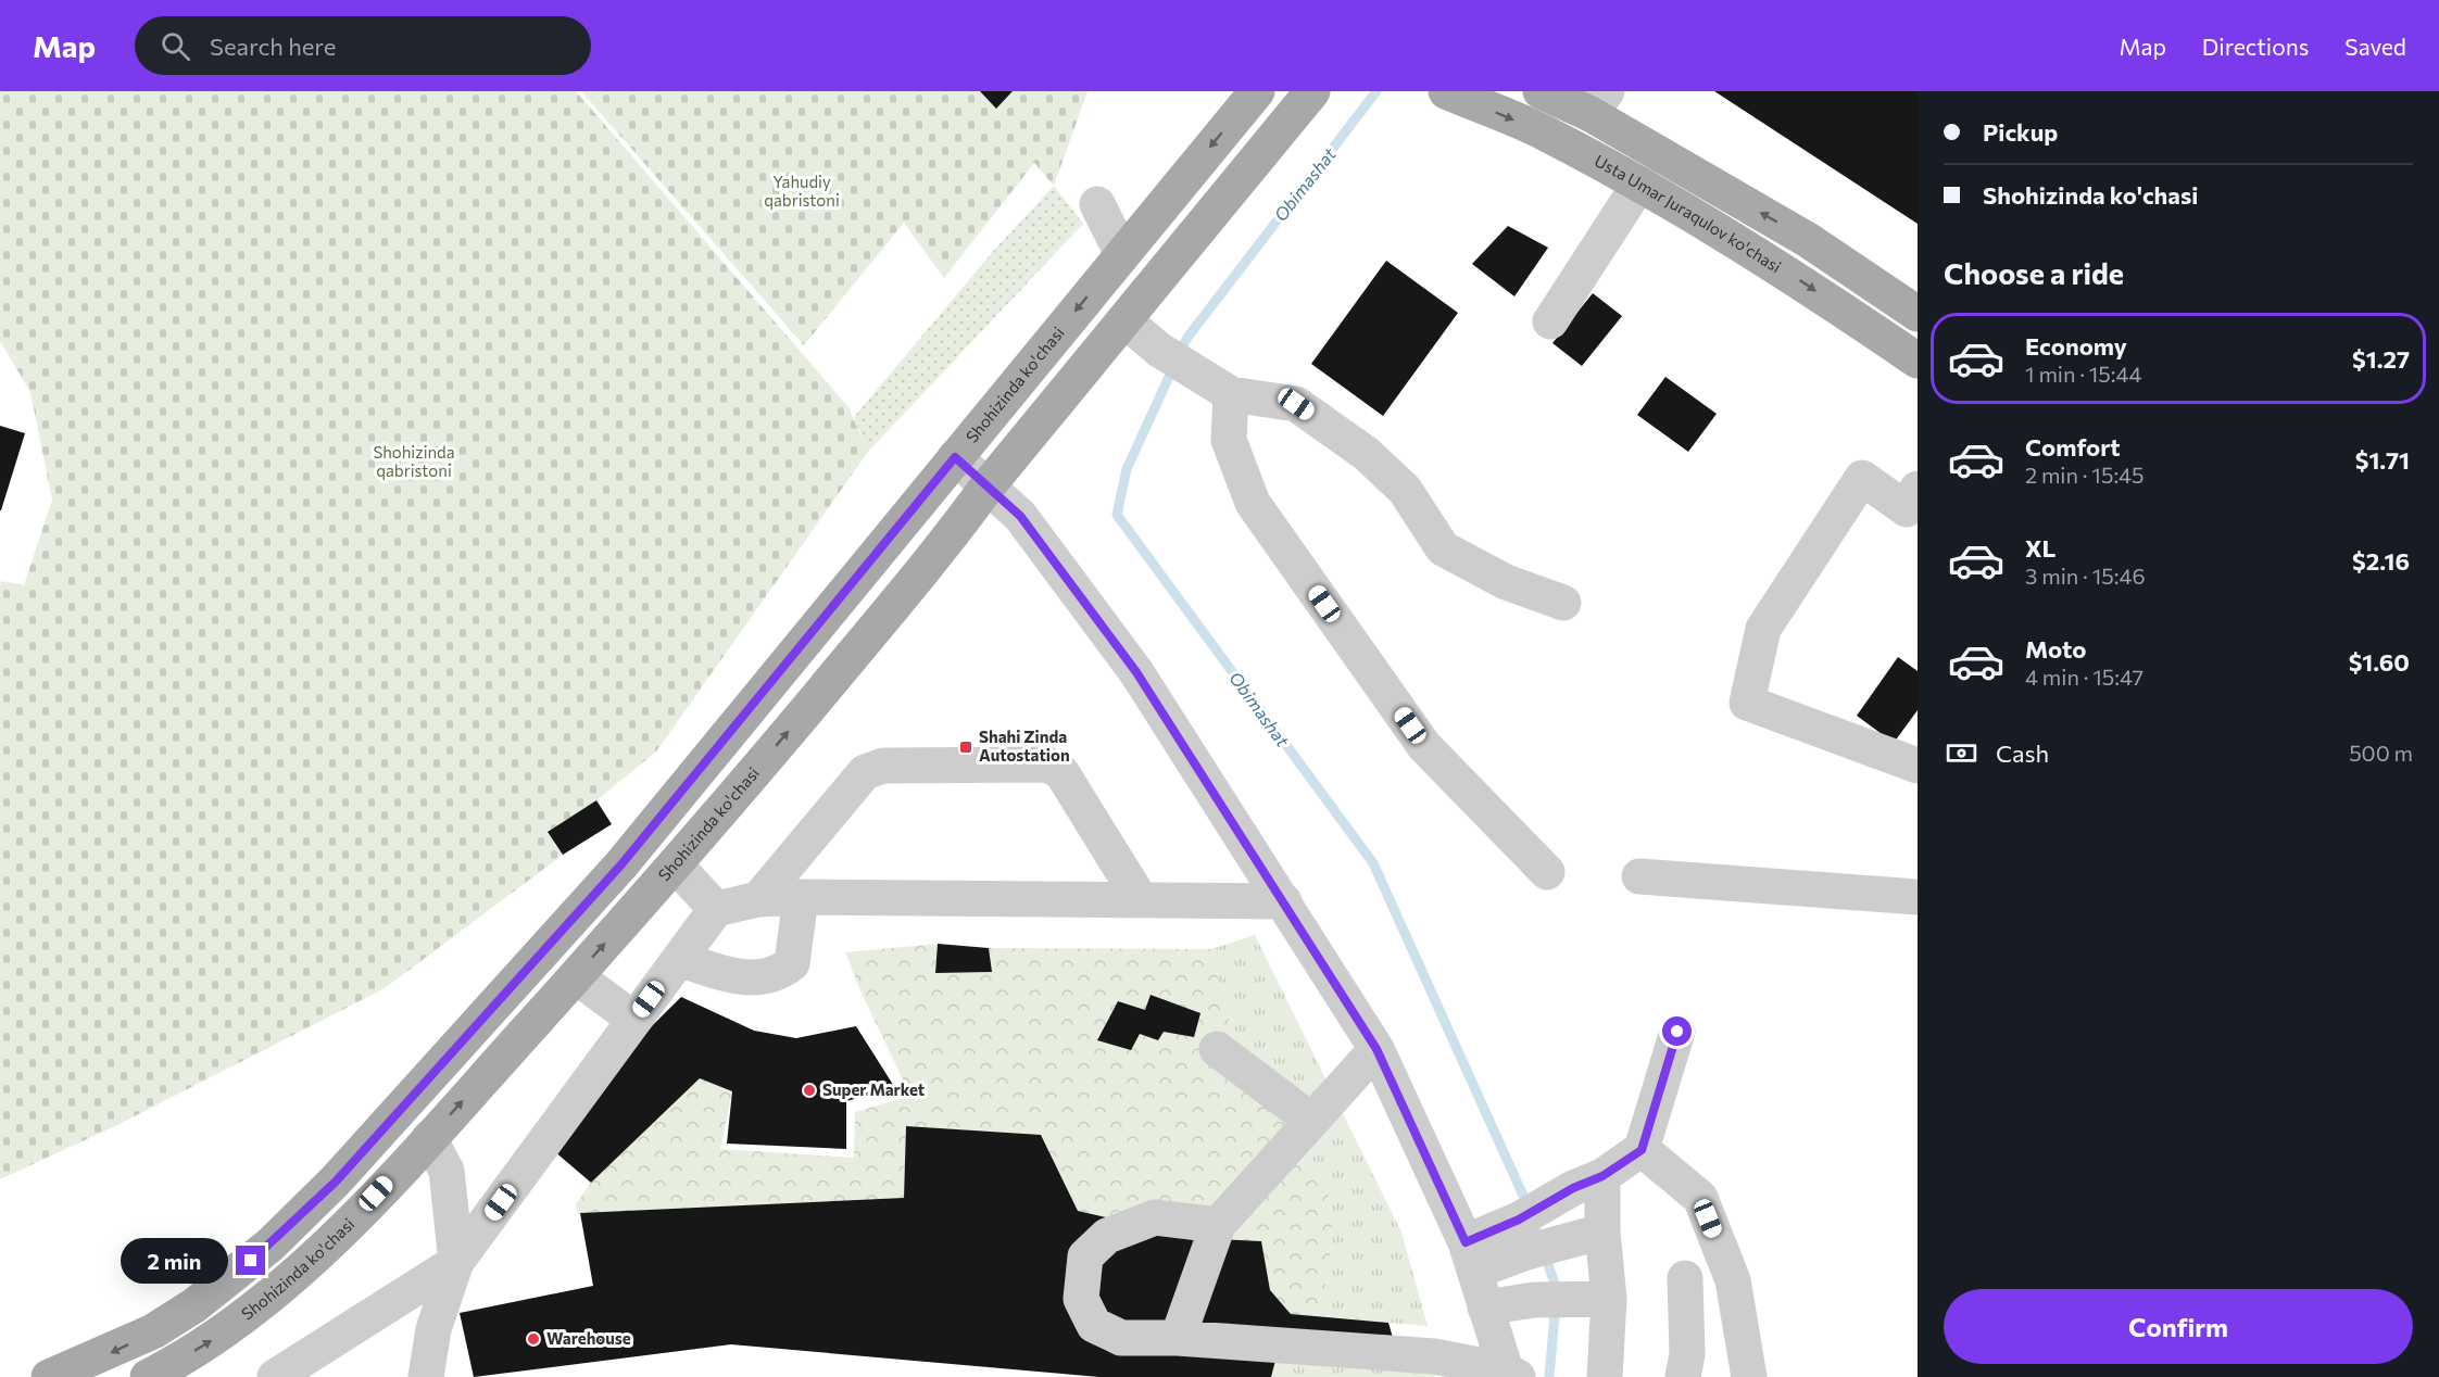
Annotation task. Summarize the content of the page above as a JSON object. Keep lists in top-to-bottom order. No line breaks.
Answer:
{"streets":{"main road":["Usta Umar Juraqulov ko'chasi","Shohizinda ko'chasi"]},"water":["Obimashat"],"parks":["Yahudiy qabristoni","Shohizinda qabristoni"],"places":{"transit":["Shahi Zinda Autostation"],"other":["Super Market","Warehouse"]},"page":{"header":"Map","search":"Search here","nav":["Map","Directions","Saved"],"banner":["Pickup","Shohizinda ko'chasi"],"heading":"Choose a ride","list":[{"name":"Economy","note":"1 min · 15:44","value":"$1.27"},{"name":"Comfort","note":"2 min · 15:45","value":"$1.71"},{"name":"XL","note":"3 min · 15:46","value":"$2.16"},{"name":"Moto","note":"4 min · 15:47","value":"$1.60"}],"pay":["Cash","500 m"],"bubble":"2 min","buttons":"Confirm"}}
